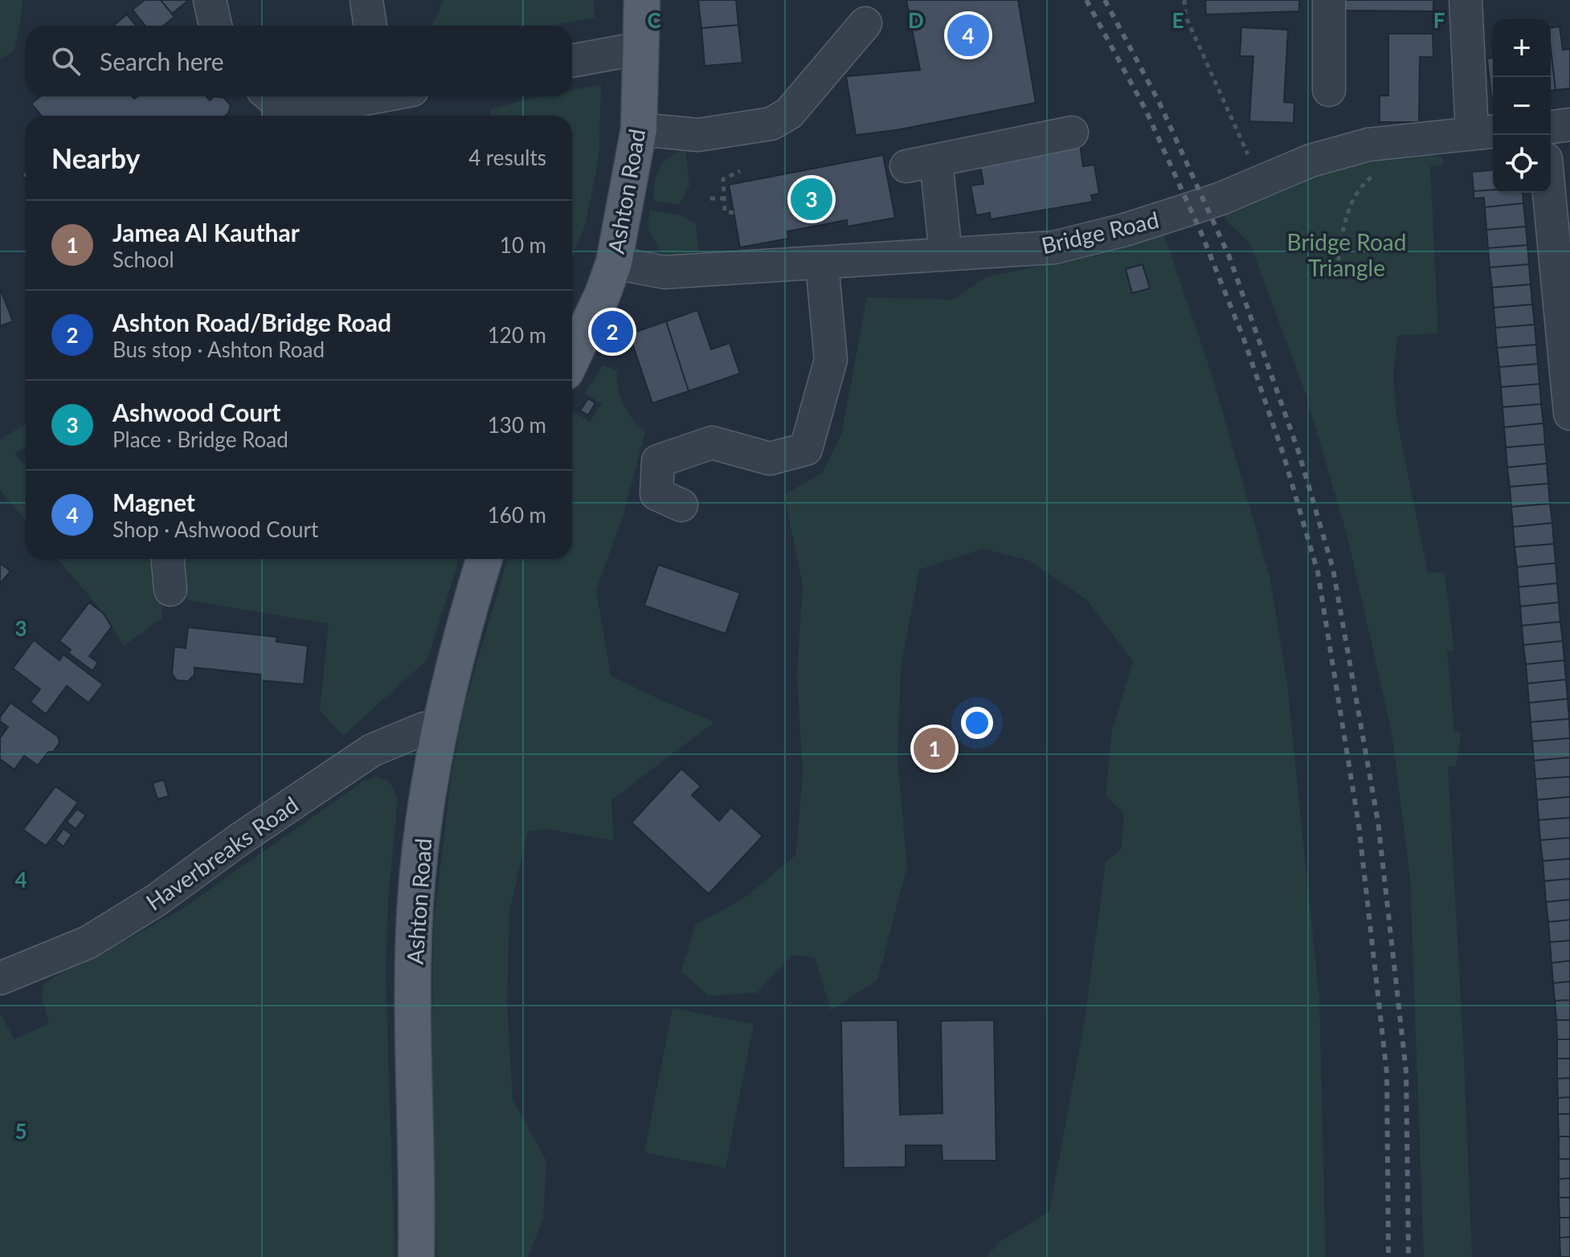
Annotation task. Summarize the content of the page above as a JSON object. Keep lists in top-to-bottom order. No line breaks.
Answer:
{"streets":{"main road":["Ashton Road"],"street":["Bridge Road","Haverbreaks Road"]},"crossings":[["Ashton Road","Bridge Road"],["Ashton Road","Haverbreaks Road"]],"parks":["Bridge Road Triangle"],"page":{"pins":["4","3","2","1"],"map_buttons":["+","−"],"search":"Search here","heading":["Nearby","4 results"],"list":[{"mark":"1","name":"Jamea Al Kauthar","note":"School","value":"10 m"},{"mark":"2","name":"Ashton Road/Bridge Road","note":"Bus stop · Ashton Road","value":"120 m"},{"mark":"3","name":"Ashwood Court","note":"Place · Bridge Road","value":"130 m"},{"mark":"4","name":"Magnet","note":"Shop · Ashwood Court","value":"160 m"}]},"grid":{"columns":["C","D","E","F"],"rows":["3","4","5"]}}
